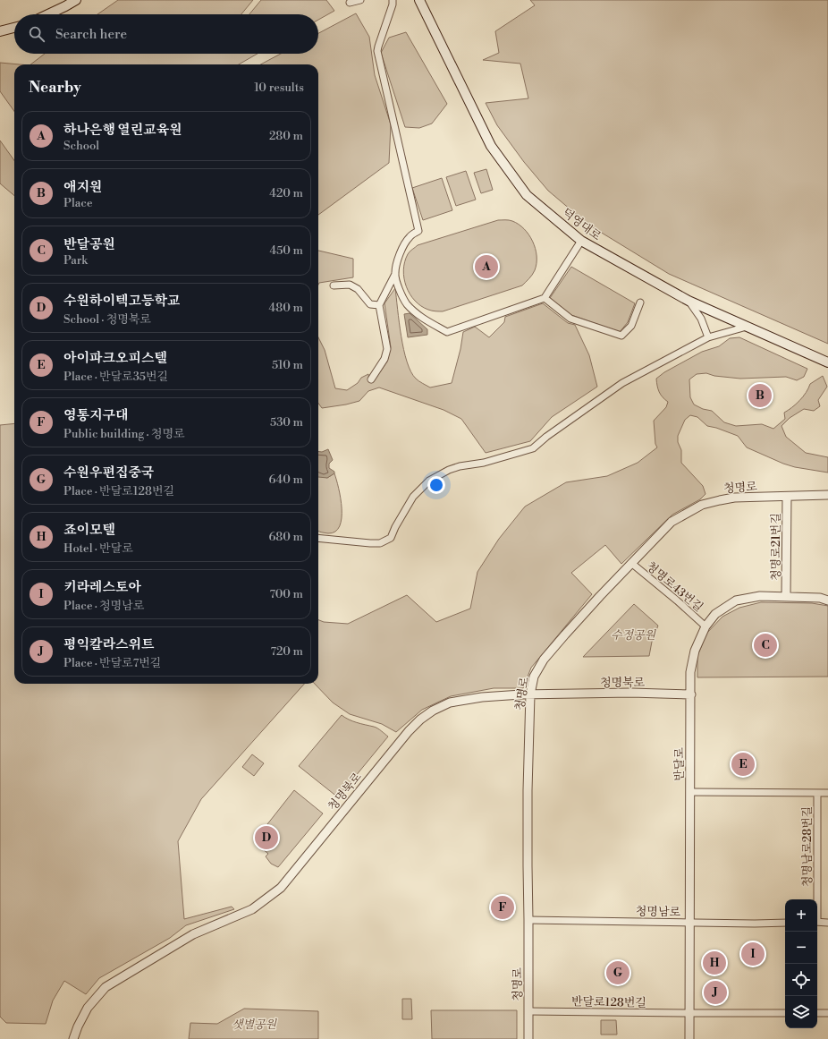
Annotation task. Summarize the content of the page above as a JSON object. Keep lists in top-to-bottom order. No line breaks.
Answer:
{"streets":{"main road":["덕영대로"],"street":["청명로","청명로21번길","청명로43번길","청명북로","반달로","청명남로28번길","청명남로","반달로128번길"]},"crossings":[["청명로","청명로21번길"],["청명로","청명로43번길"],["청명로","청명북로"],["청명로","청명남로"],["청명로","반달로128번길"],["청명로21번길","반달로"],["청명로43번길","반달로"],["청명북로","반달로"],["반달로","청명남로"],["반달로","반달로128번길"]],"parks":["수정공원","샛별공원"],"page":{"search":"Search here","heading":["Nearby","10 results"],"list":[{"mark":"A","name":"하나은행 열린교육원","note":"School","value":"280 m"},{"mark":"B","name":"애지원","note":"Place","value":"420 m"},{"mark":"C","name":"반달공원","note":"Park","value":"450 m"},{"mark":"D","name":"수원하이텍고등학교","note":"School · 청명북로","value":"480 m"},{"mark":"E","name":"아이파크오피스텔","note":"Place · 반달로35번길","value":"510 m"},{"mark":"F","name":"영통지구대","note":"Public building · 청명로","value":"530 m"},{"mark":"G","name":"수원우편집중국","note":"Place · 반달로128번길","value":"640 m"},{"mark":"H","name":"죠이모텔","note":"Hotel · 반달로","value":"680 m"},{"mark":"I","name":"키라레스토아","note":"Place · 청명남로","value":"700 m"},{"mark":"J","name":"평익칼라스위트","note":"Place · 반달로7번길","value":"720 m"}],"pins":["A","B","C","E","D","F","I","H","G","J"],"map_buttons":["+","−"]}}
